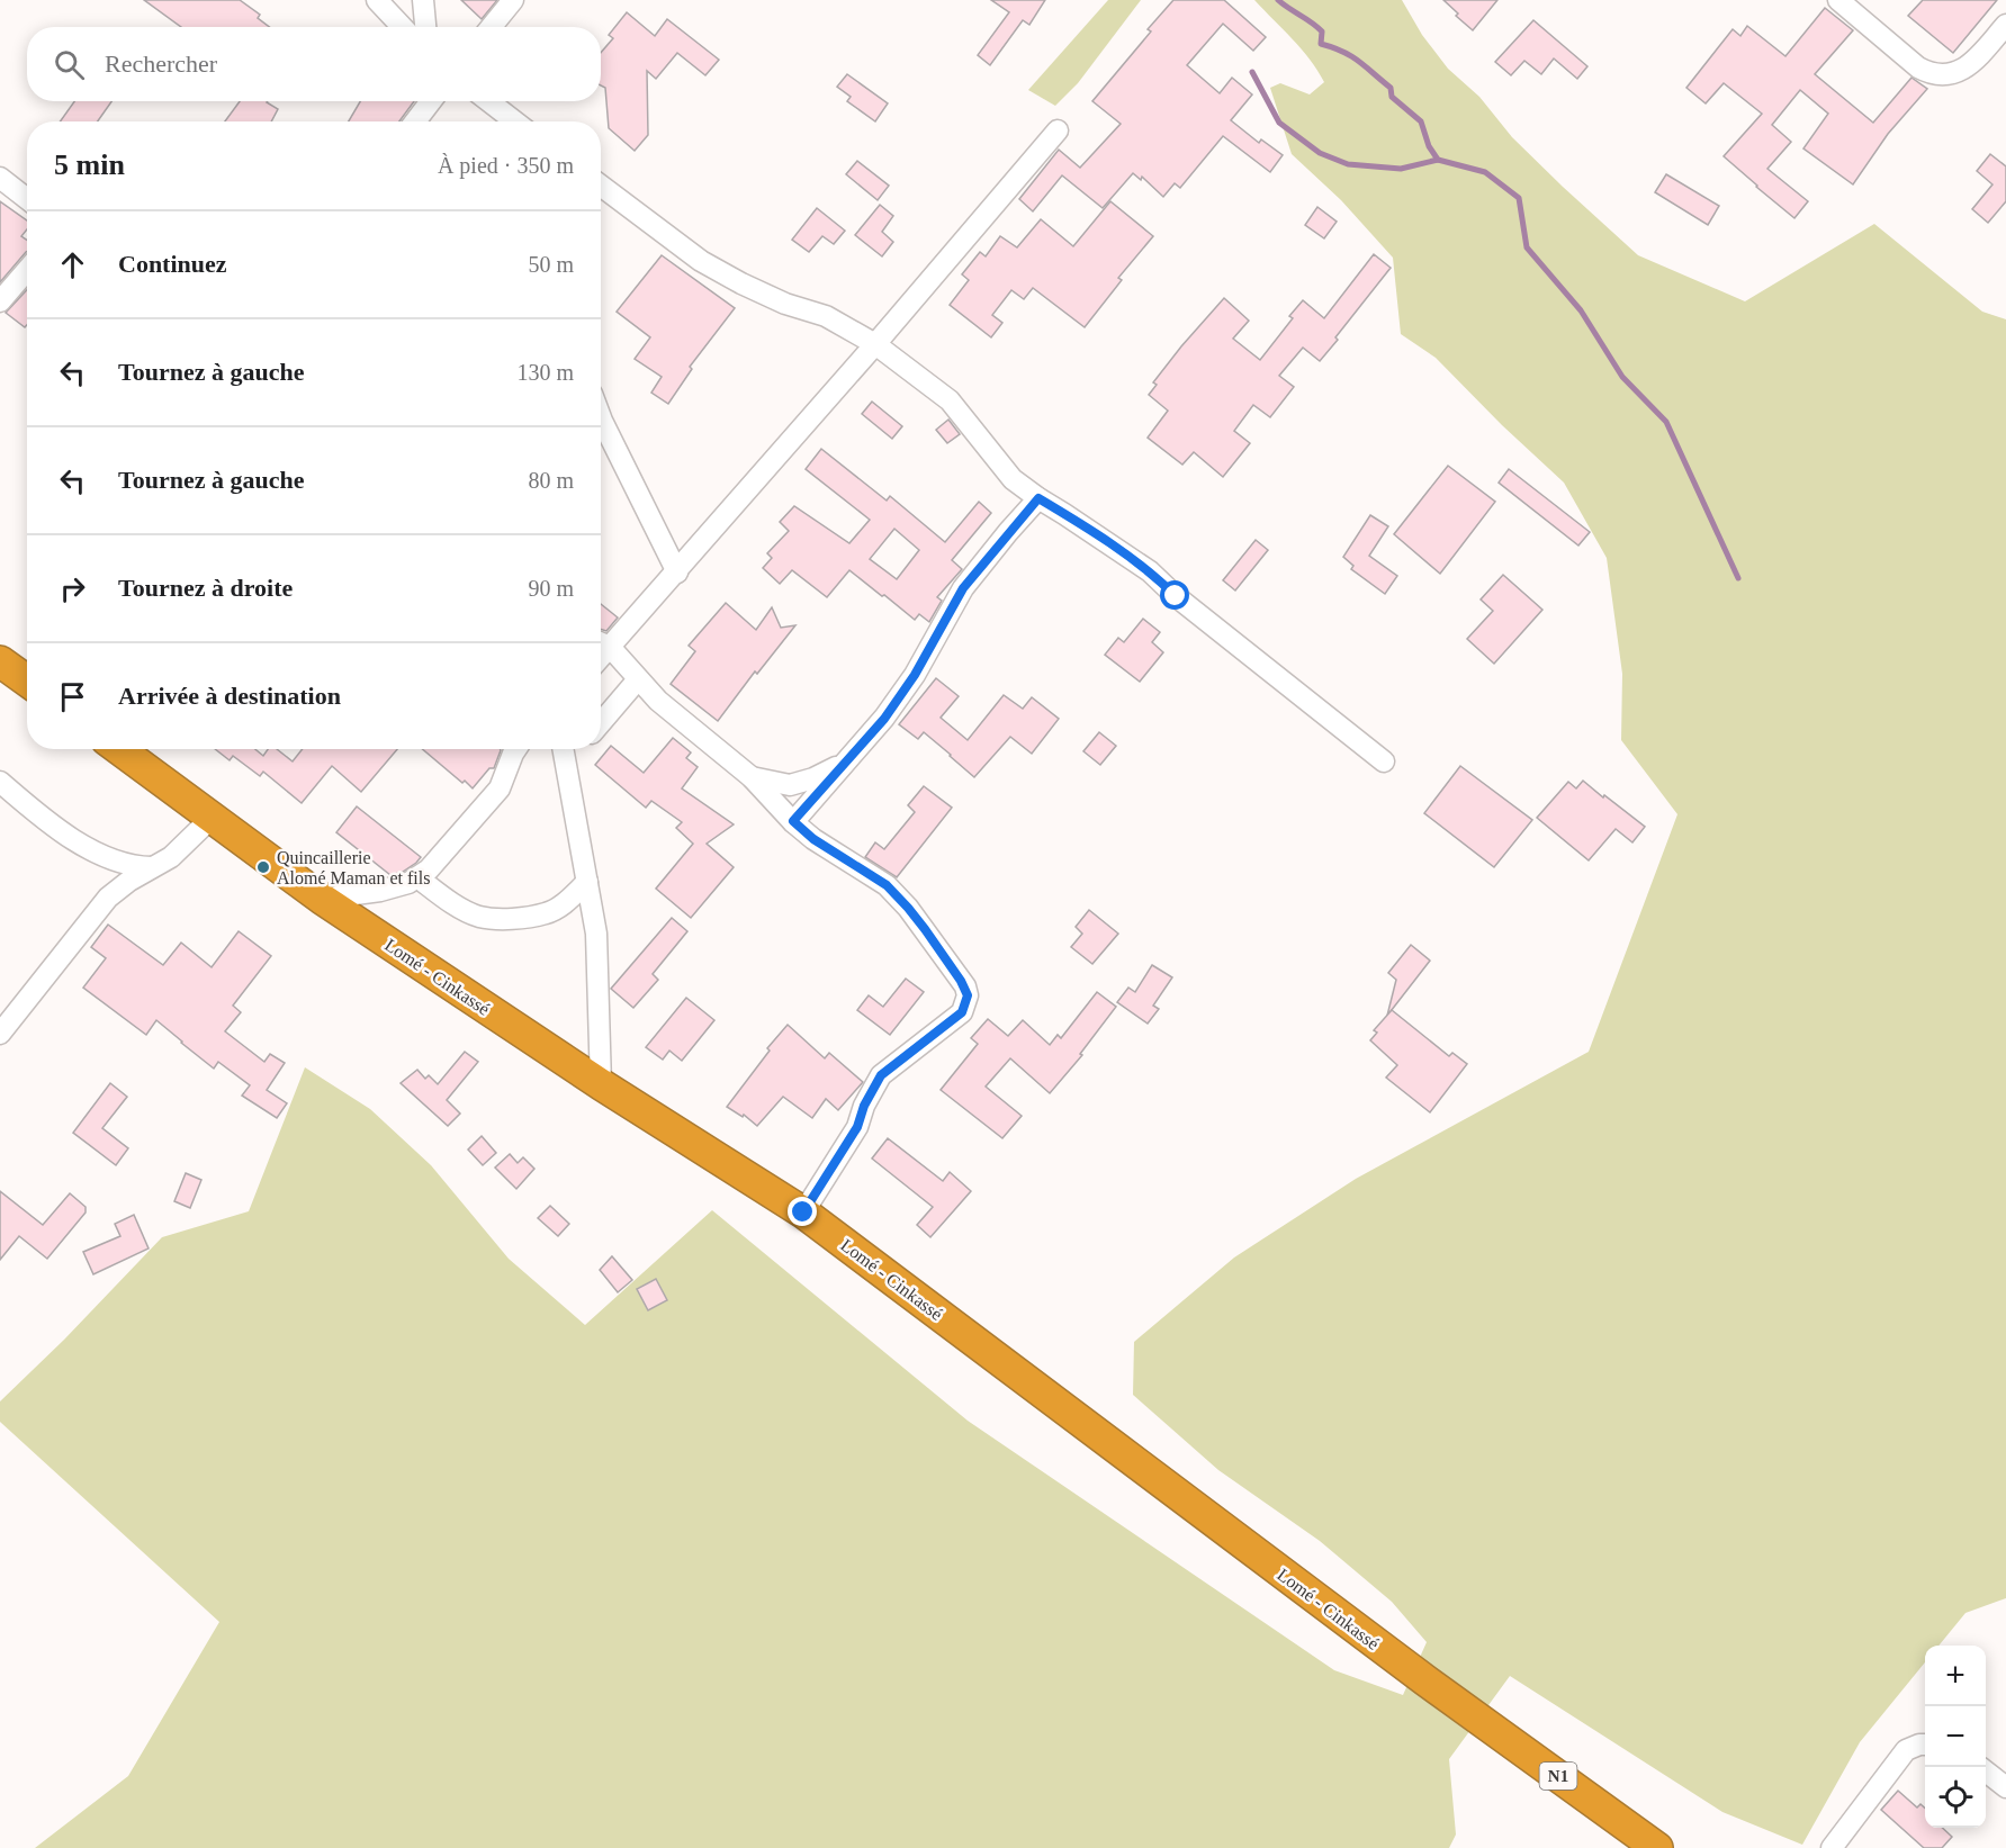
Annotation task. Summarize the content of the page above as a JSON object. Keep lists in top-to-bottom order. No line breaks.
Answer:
{"streets":{"highway":["Lomé - Cinkassé","N1"]},"places":["Quincaillerie Alomé Maman et fils"],"page":{"search":"Rechercher","heading":["5 min","À pied · 350 m"],"list":[["Continuez","50 m"],["Tournez à gauche","130 m"],["Tournez à gauche","80 m"],["Tournez à droite","90 m"],"Arrivée à destination"],"map_buttons":["+","−"]}}
